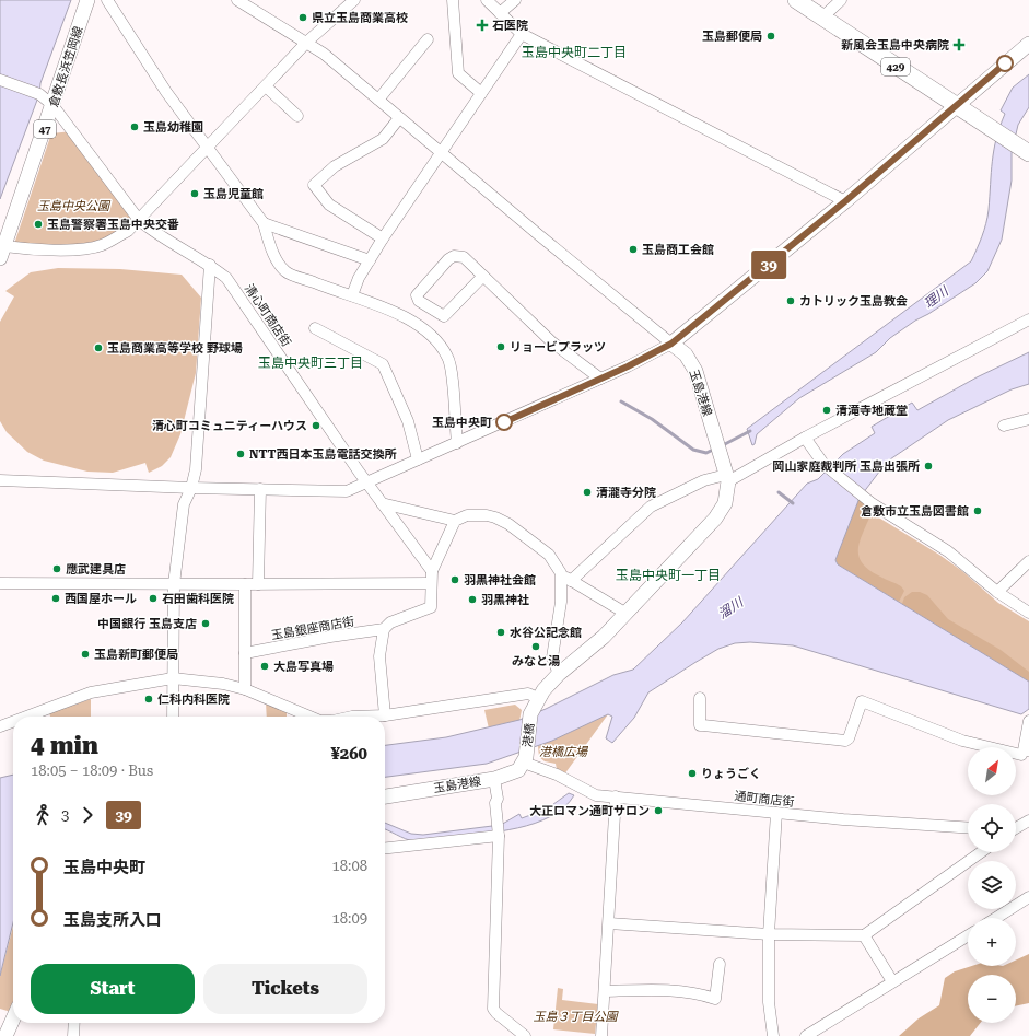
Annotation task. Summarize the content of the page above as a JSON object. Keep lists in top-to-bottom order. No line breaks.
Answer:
{"streets":{"highway":["429"],"main road":["倉敷長浜笠岡線","47","玉島港線","港橋"],"street":["清心町商店街","玉島銀座商店街","通町商店街"]},"crossings":[["倉敷長浜笠岡線","清心町商店街"],["玉島港線","港橋"],["玉島港線","通町商店街"],["港橋","通町商店街"]],"districts":["玉島中央町二丁目","玉島中央町三丁目","玉島中央町一丁目"],"water":["理川","溜川"],"parks":["玉島中央公園","港橋広場","玉島３丁目公園"],"places":{"other":["県立玉島商業高校","玉島郵便局","玉島幼稚園","玉島児童館","玉島警察署玉島中央交番","玉島商工会館","カトリック玉島教会","リョービプラッツ","玉島商業高等学校 野球場","清滝寺地蔵堂","玉島中央町","清心町コミュニティーハウス","NTT西日本玉島電話交換所","岡山家庭裁判所 玉島出張所","清瀧寺分院","倉敷市立玉島図書館","應武建具店","羽黒神社会館","西国屋ホール","石田歯科医院","羽黒神社","中国銀行 玉島支店","水谷公記念館","みなと湯","玉島新町郵便局","大島写真場","仁科内科医院","りょうごく","大正ロマン通町サロン"],"health":["石医院","新風会玉島中央病院"]},"lines":["bus line 39"],"north":"top right","page":{"on_map":"39","heading":["4 min","18:05 – 18:09 · Bus","¥260"],"map_buttons":["+","−"],"legs":["3","39"],"list":[{"name":"玉島中央町","value":"18:08"},{"name":"玉島支所入口","value":"18:09"}],"buttons":["Start","Tickets"]}}
